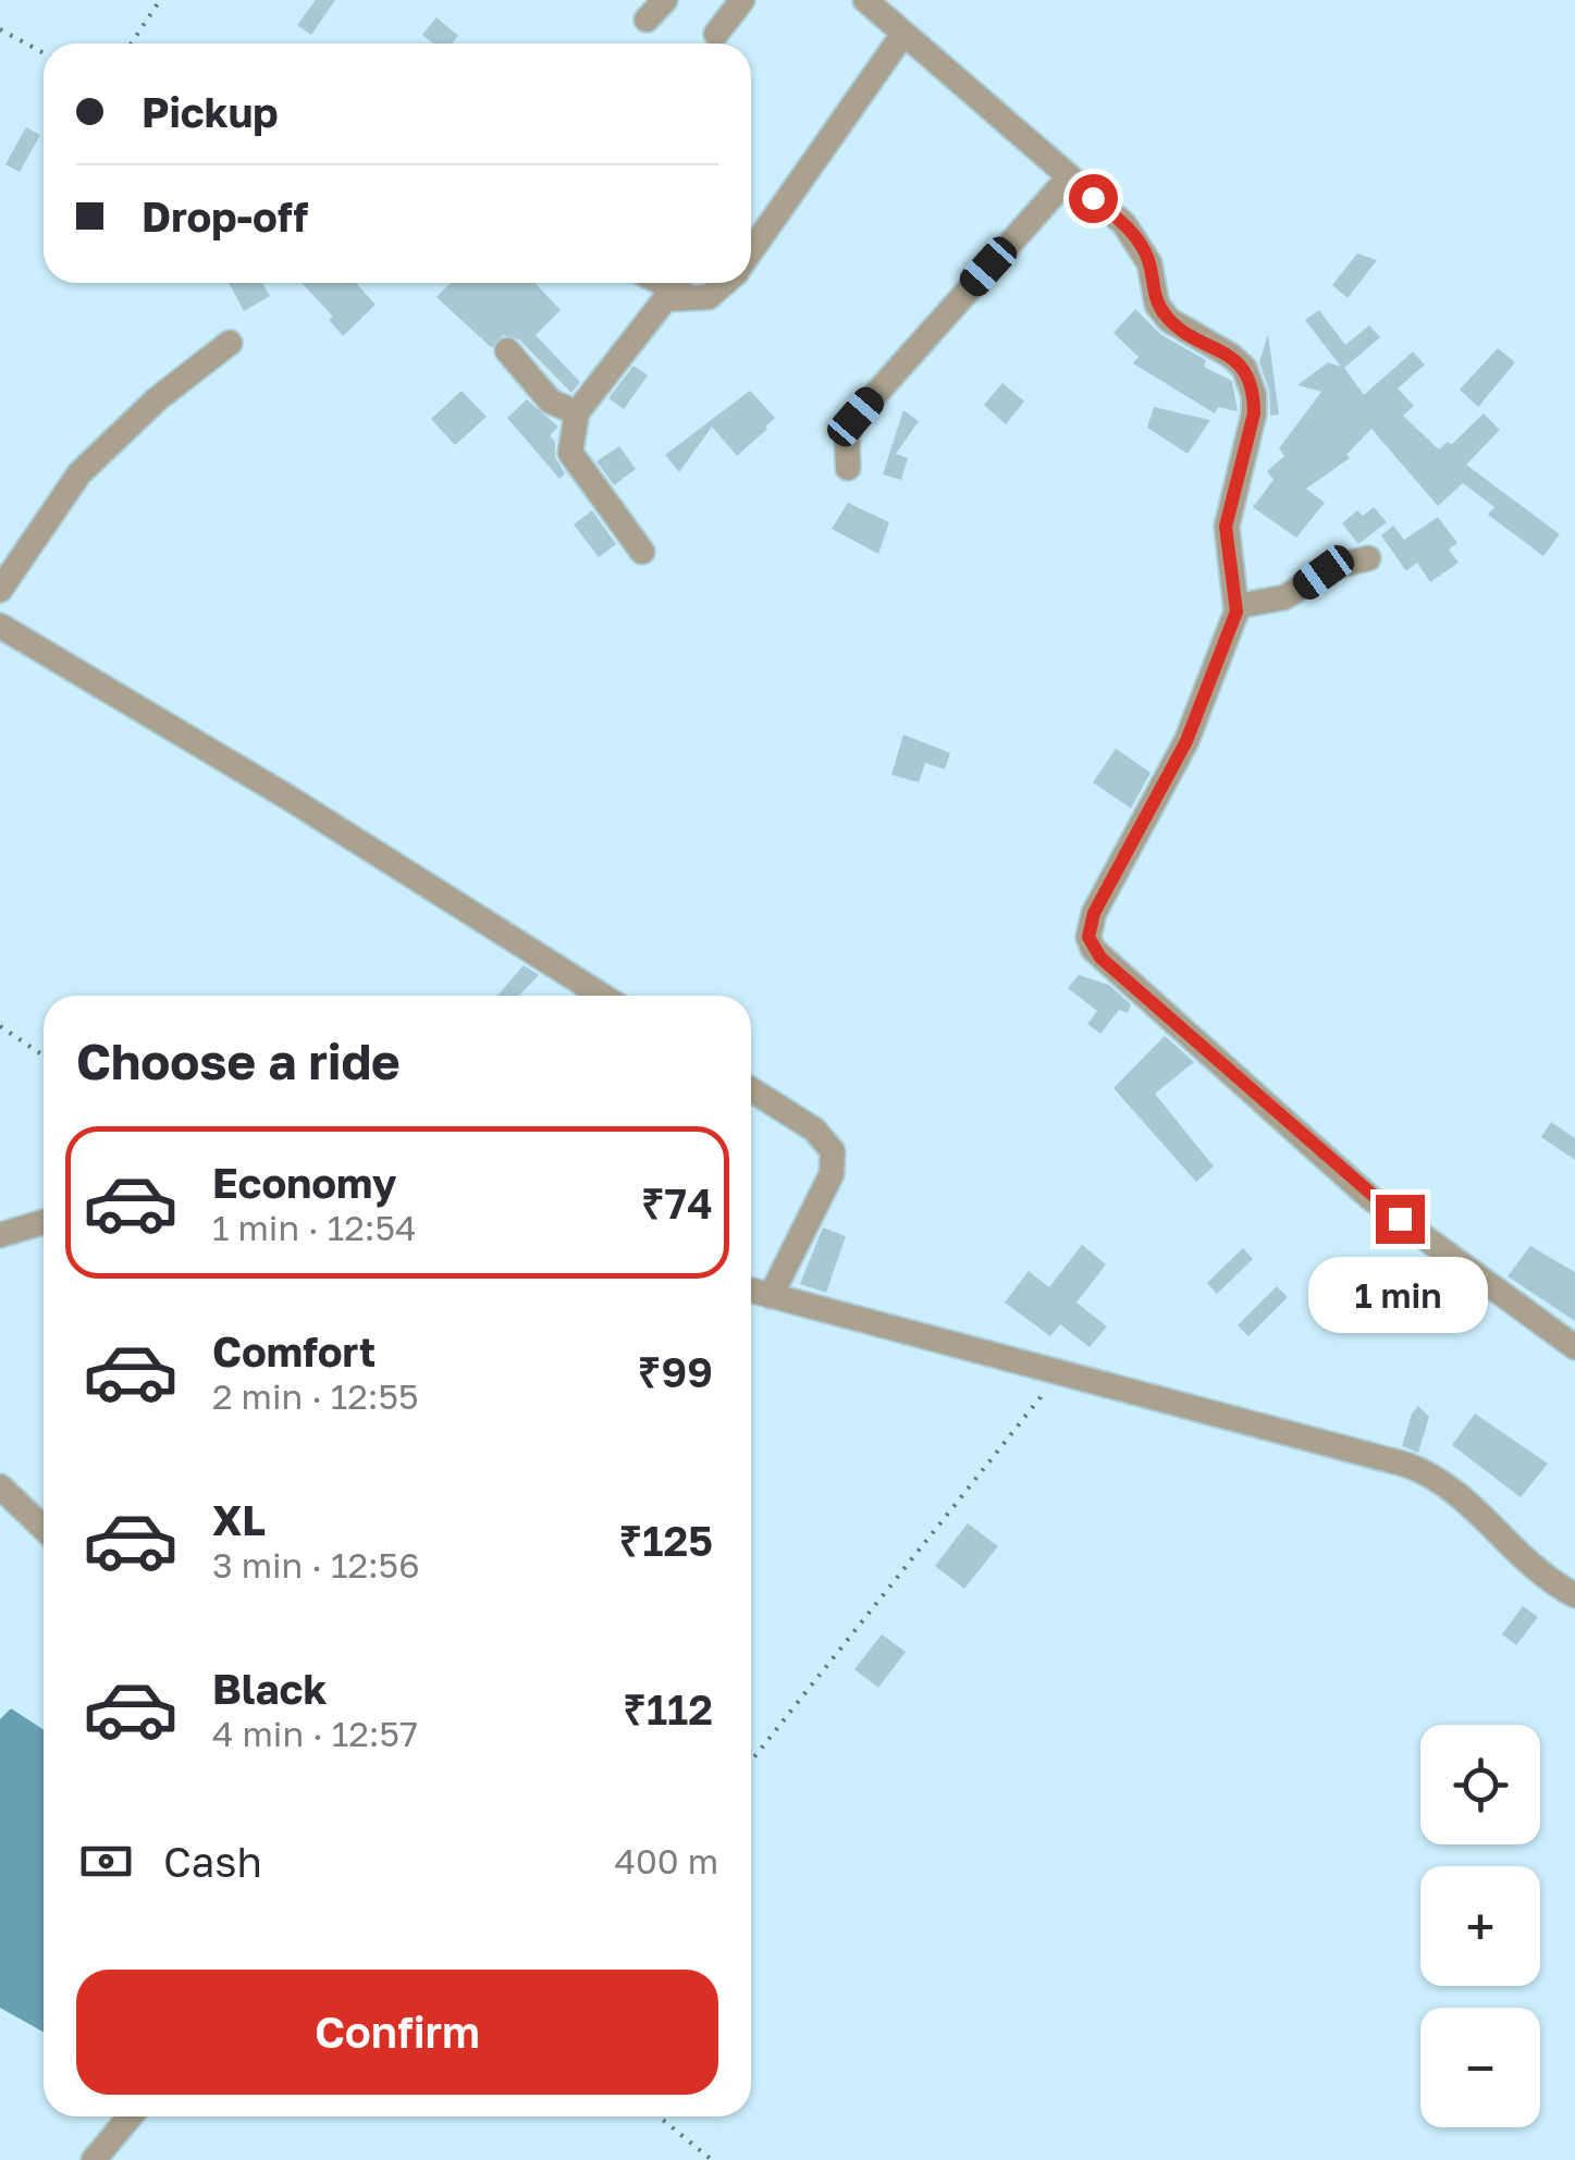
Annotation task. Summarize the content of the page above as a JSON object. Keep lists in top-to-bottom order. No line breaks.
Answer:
{"page":{"banner":["Pickup","Drop-off"],"heading":"Choose a ride","list":[{"name":"Economy","note":"1 min · 12:54","value":"₹74"},{"name":"Comfort","note":"2 min · 12:55","value":"₹99"},{"name":"XL","note":"3 min · 12:56","value":"₹125"},{"name":"Black","note":"4 min · 12:57","value":"₹112"}],"bubble":"1 min","map_buttons":["+","−"],"pay":["Cash","400 m"],"buttons":"Confirm"}}
